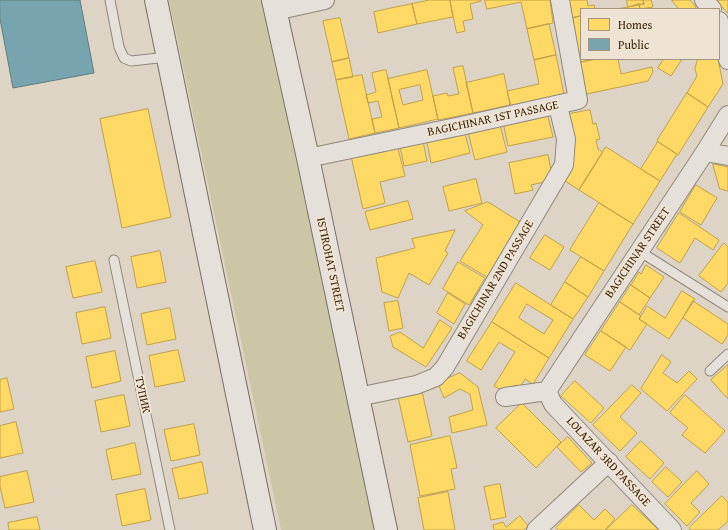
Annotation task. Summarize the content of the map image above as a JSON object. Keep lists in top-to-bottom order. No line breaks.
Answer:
{"streets":{"main road":["ISTIROHAT STREET"],"street":["BАGICHINAR 1ST PASSAGE","BАGICHINAR STREET","BАGICHINAR 2ND PASSAGE","LOLAZAR 3RD PASSAGE"],"lane":["ТУПИК"]},"crossings":[["BАGICHINAR 1ST PASSAGE","ISTIROHAT STREET"],["BАGICHINAR 1ST PASSAGE","BАGICHINAR 2ND PASSAGE"],["BАGICHINAR STREET","LOLAZAR 3RD PASSAGE"],["ISTIROHAT STREET","BАGICHINAR 2ND PASSAGE"]],"legend":["Homes","Public"]}
